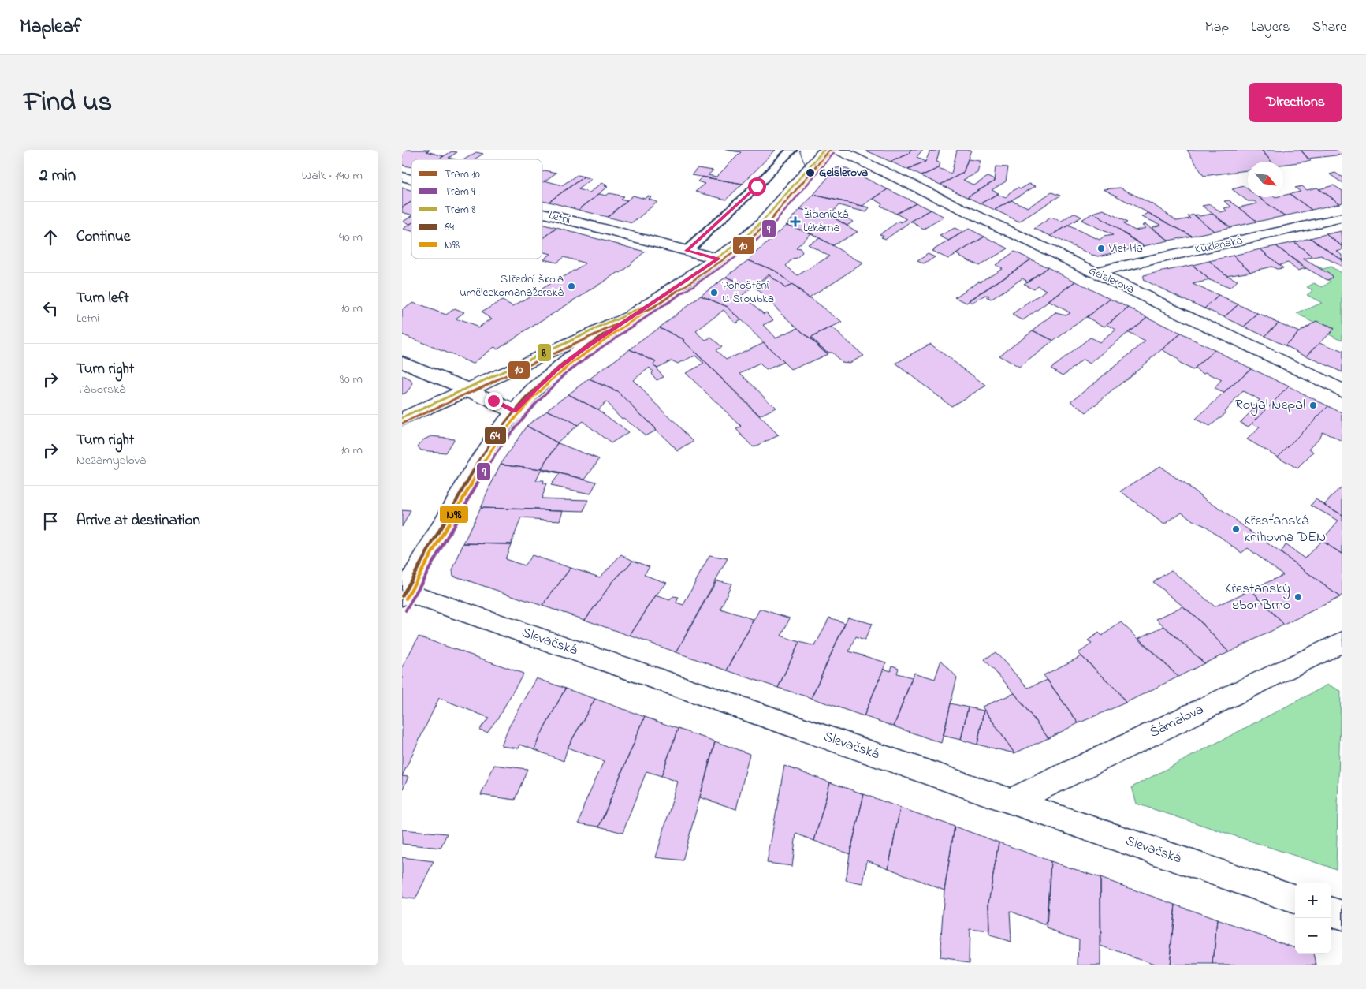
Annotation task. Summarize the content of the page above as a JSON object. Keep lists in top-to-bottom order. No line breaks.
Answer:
{"streets":{"street":["Letní","Kuklenská","Geislerova","Slevačská","Šámalova"]},"crossings":[["Kuklenská","Geislerova"],["Slevačská","Šámalova"]],"places":{"other":["Geislerova","Viet Ha","Střední škola uměleckomanažerská","Pohoštění U Šroubka","Royal Nepal","Křesťanská knihovna DEN","Křestanský sbor Brno"],"health":["Židenická Lékárna"]},"lines":["tram line 10","tram line 8","transit line 64","tram line 9","transit line N98"],"legend":["Tram 10","Tram 9","Tram 8","64","N98"],"north":"bottom right","page":{"header":"Mapleaf","nav":["Map","Layers","Share"],"title":"Find us","buttons":"Directions","heading":["2 min","Walk · 140 m"],"list":[["Continue","40 m"],["Turn left","Letní","10 m"],["Turn right","Táborská","80 m"],["Turn right","Nezamyslova","10 m"],"Arrive at destination"],"map_buttons":["+","−"]}}
